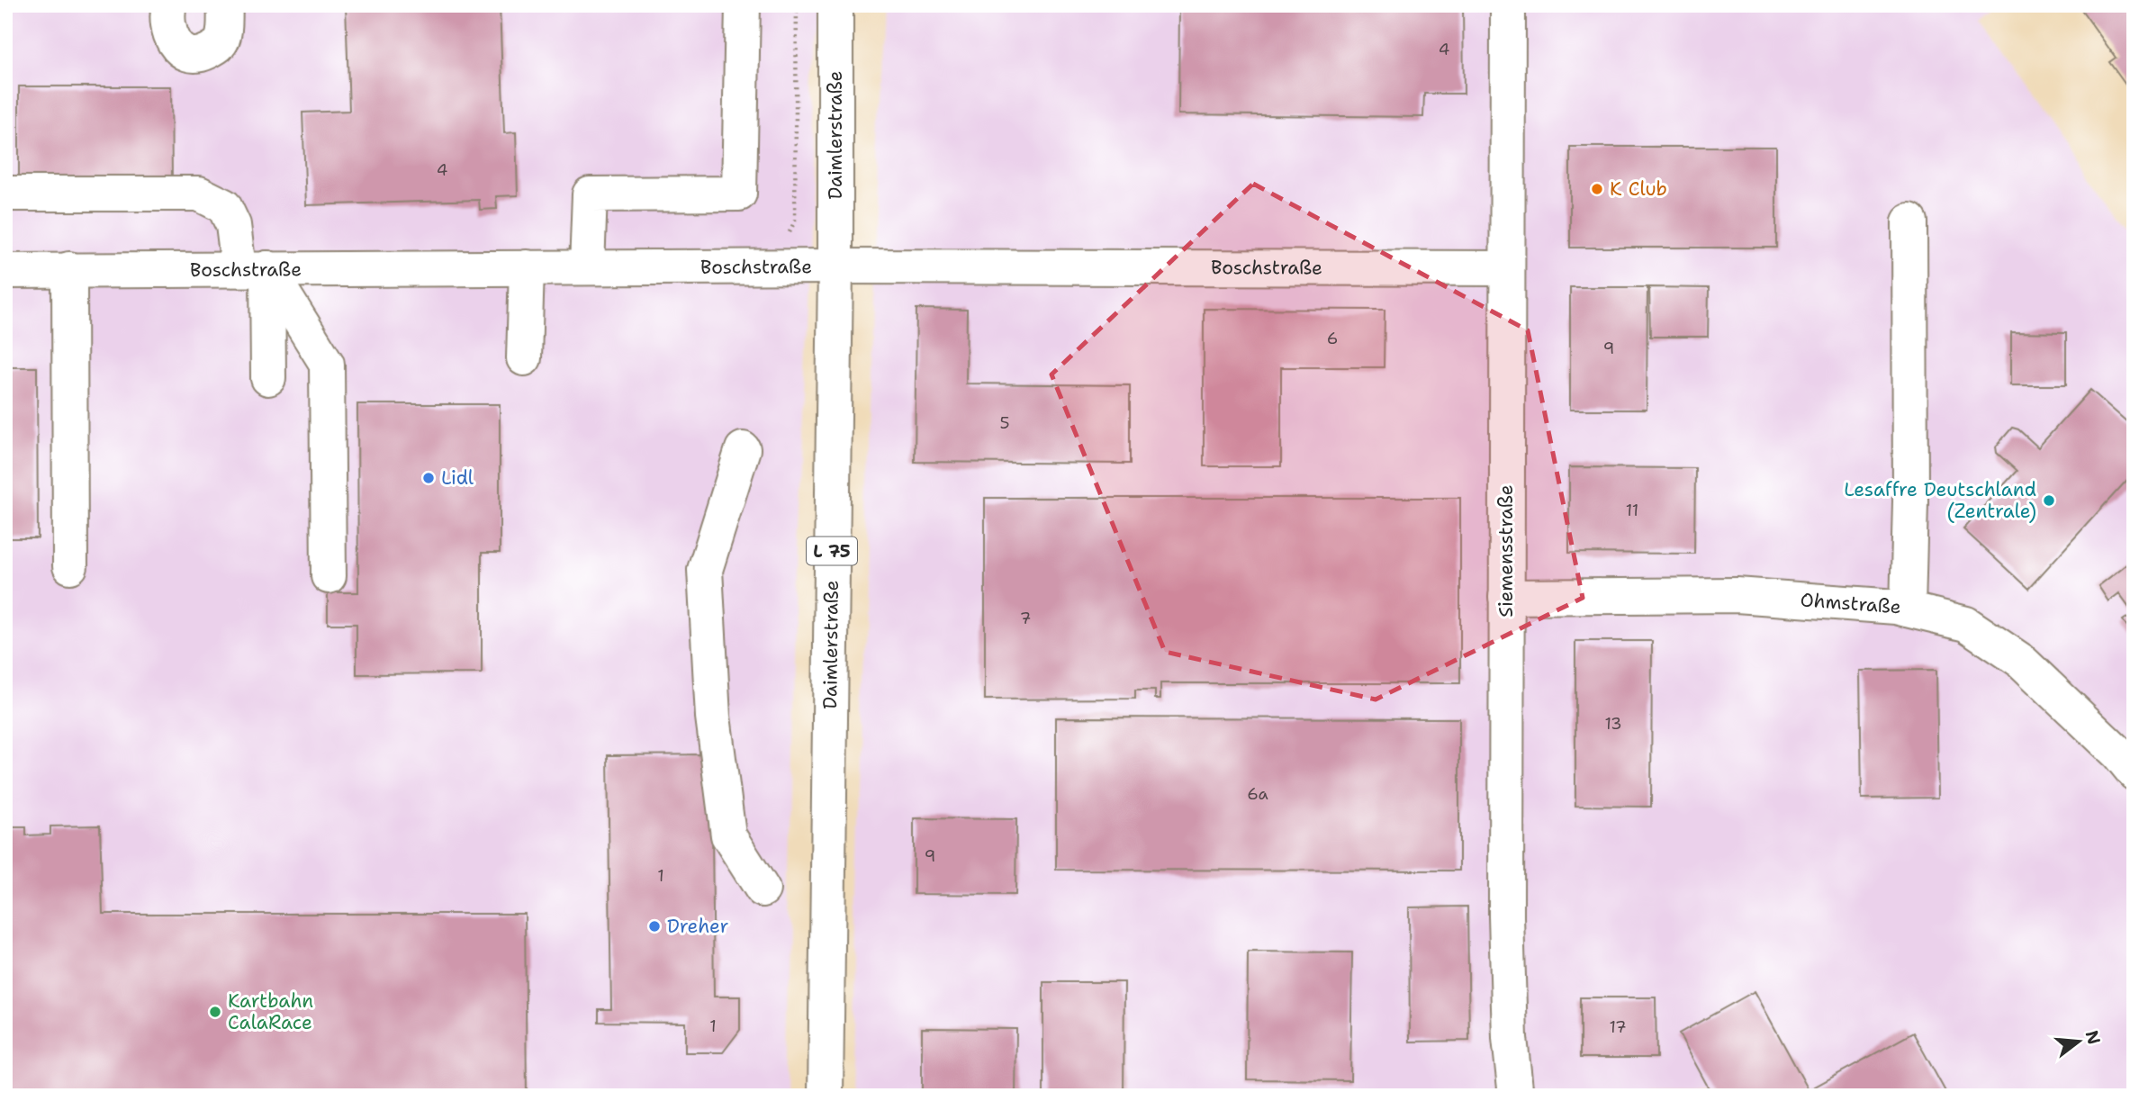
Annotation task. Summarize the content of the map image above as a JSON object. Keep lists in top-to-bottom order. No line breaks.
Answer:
{"streets":{"street":["Daimlerstraße","Boschstraße","L 75","Siemensstraße","Ohmstraße"]},"crossings":[["Daimlerstraße","Boschstraße"],["Boschstraße","Siemensstraße"],["Siemensstraße","Ohmstraße"]],"places":["K Club","Lidl","Lesaffre Deutschland (Zentrale)","Dreher","Kartbahn CalaRace"],"house_numbers":["4","4","6","9","5","11","7","13","6a","9","1","1","17"],"north":"right"}
